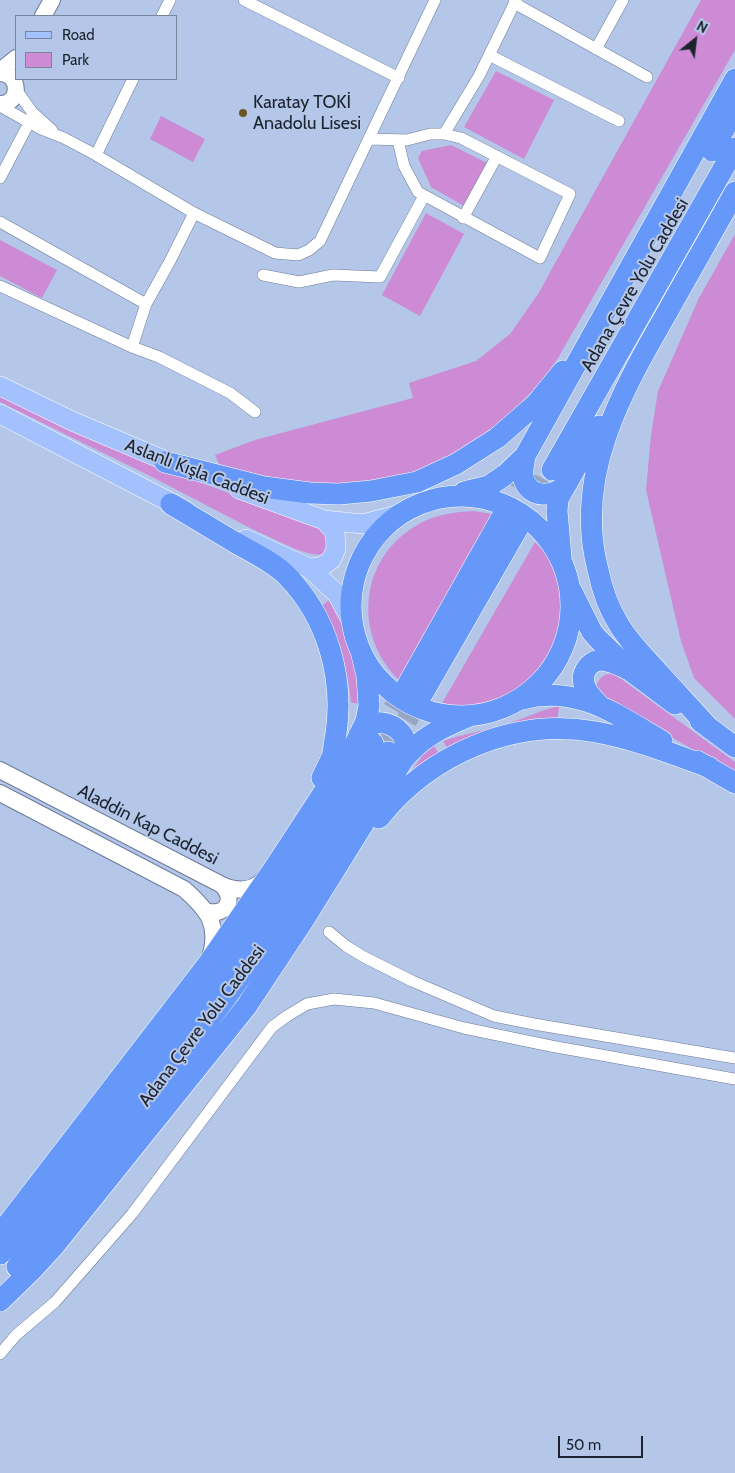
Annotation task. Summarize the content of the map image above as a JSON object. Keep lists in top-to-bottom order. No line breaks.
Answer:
{"streets":{"highway":["Adana Çevre Yolu Caddesi"],"main road":["Aslanlı Kışla Caddesi"],"street":["Aladdin Kap Caddesi"]},"places":["Karatay TOKİ Anadolu Lisesi"],"legend":["Road","Park"],"scale_bar":"50 m","north":"top right"}
